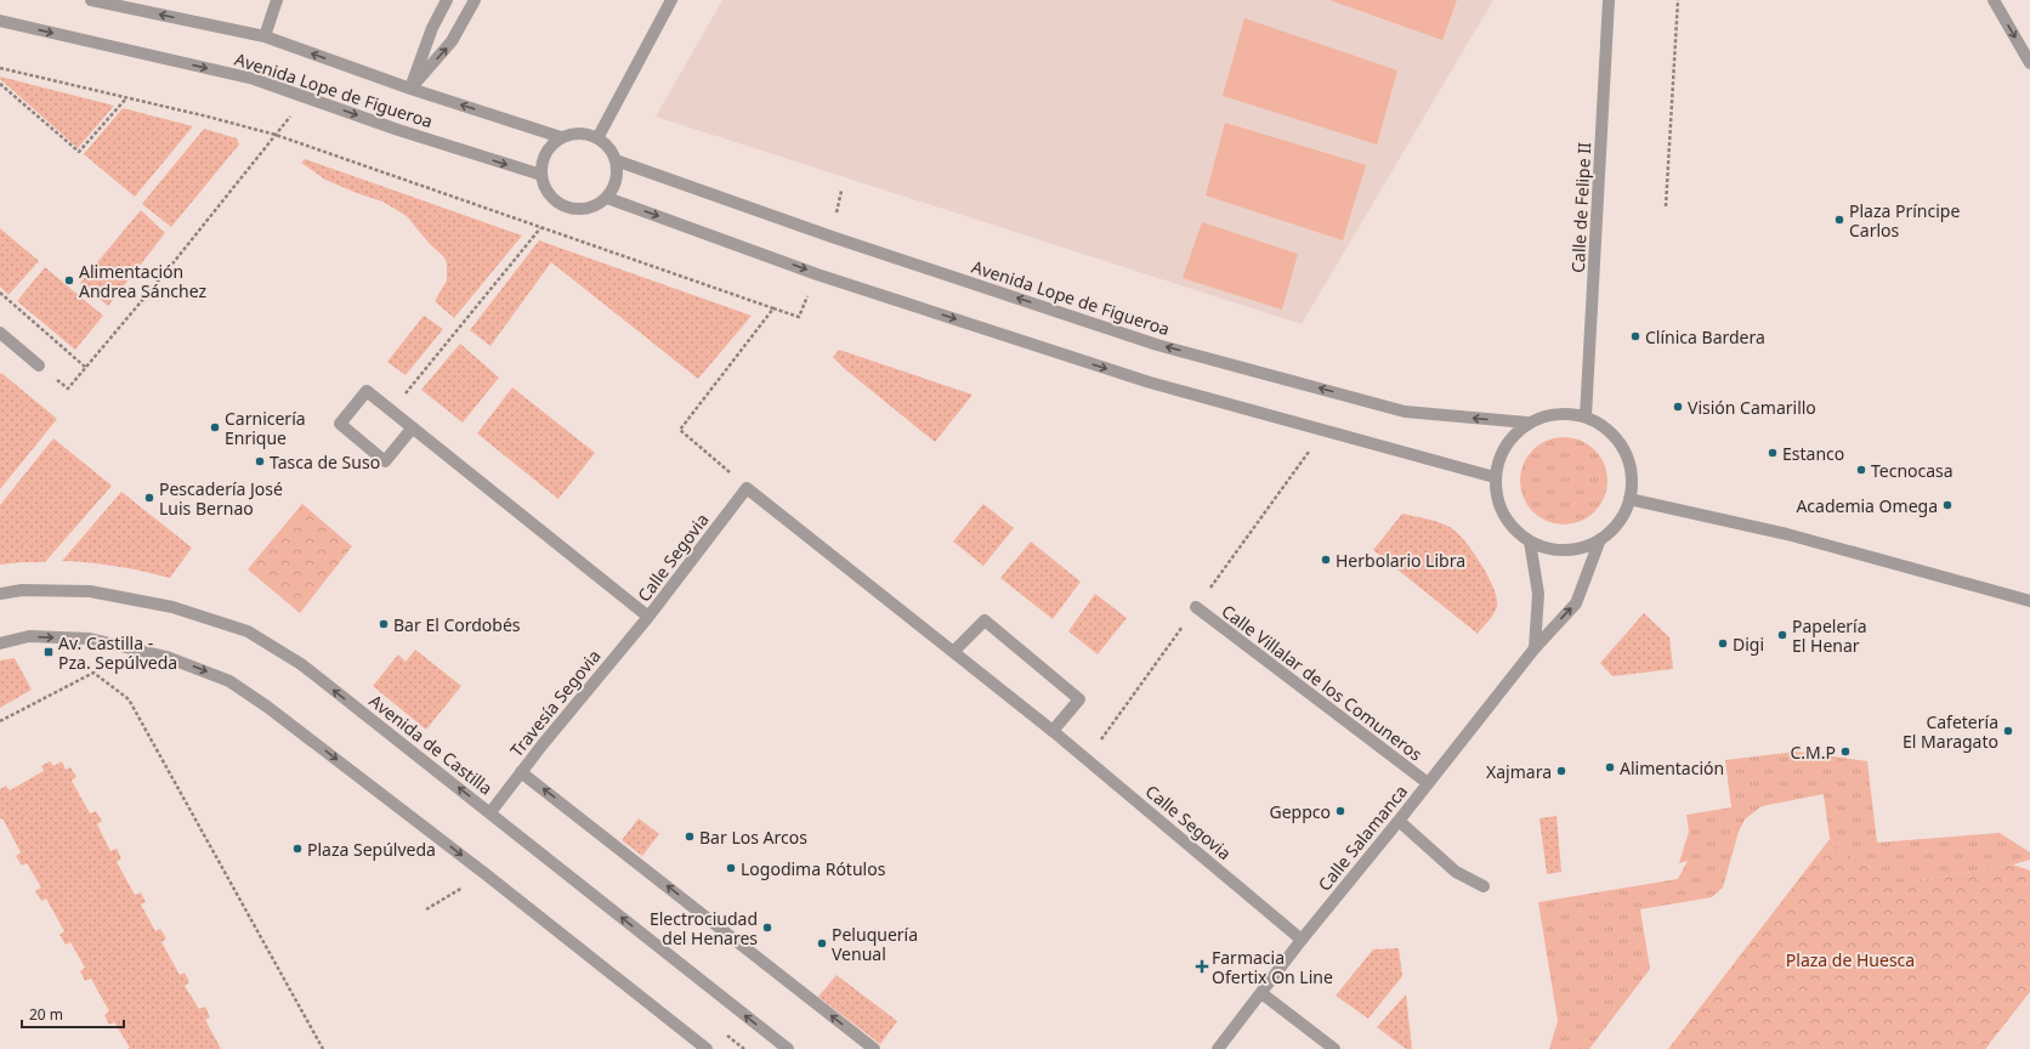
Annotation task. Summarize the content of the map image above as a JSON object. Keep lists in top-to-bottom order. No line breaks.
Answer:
{"streets":{"street":["Avenida Lope de Figueroa","Calle de Felipe II","Calle Segovia","Calle Villalar de los Comuneros","Travesía Segovia","Avenida de Castilla","Calle Salamanca"]},"crossings":[["Avenida Lope de Figueroa","Calle de Felipe II"],["Avenida Lope de Figueroa","Calle Salamanca"],["Calle de Felipe II","Calle Salamanca"],["Calle Segovia","Travesía Segovia"],["Calle Segovia","Calle Salamanca"],["Calle Villalar de los Comuneros","Calle Salamanca"],["Travesía Segovia","Avenida de Castilla"]],"parks":["Plaza de Huesca"],"places":{"other":["Plaza Príncipe Carlos","Alimentación Andrea Sánchez","Clínica Bardera","Visión Camarillo","Carnicería Enrique","Estanco","Tasca de Suso","Tecnocasa","Pescadería José Luis Bernao","Academia Omega","Herbolario Libra","Bar El Cordobés","Papelería El Henar","Digi","Cafetería El Maragato","C.M.P","Alimentación","Xajmara","Geppco","Bar Los Arcos","Plaza Sepúlveda","Logodima Rótulos","Electrociudad del Henares","Peluquería Venual"],"transit":["Av. Castilla - Pza. Sepúlveda"],"health":["Farmacia Ofertix On Line"]},"scale_bar":"20 m"}
